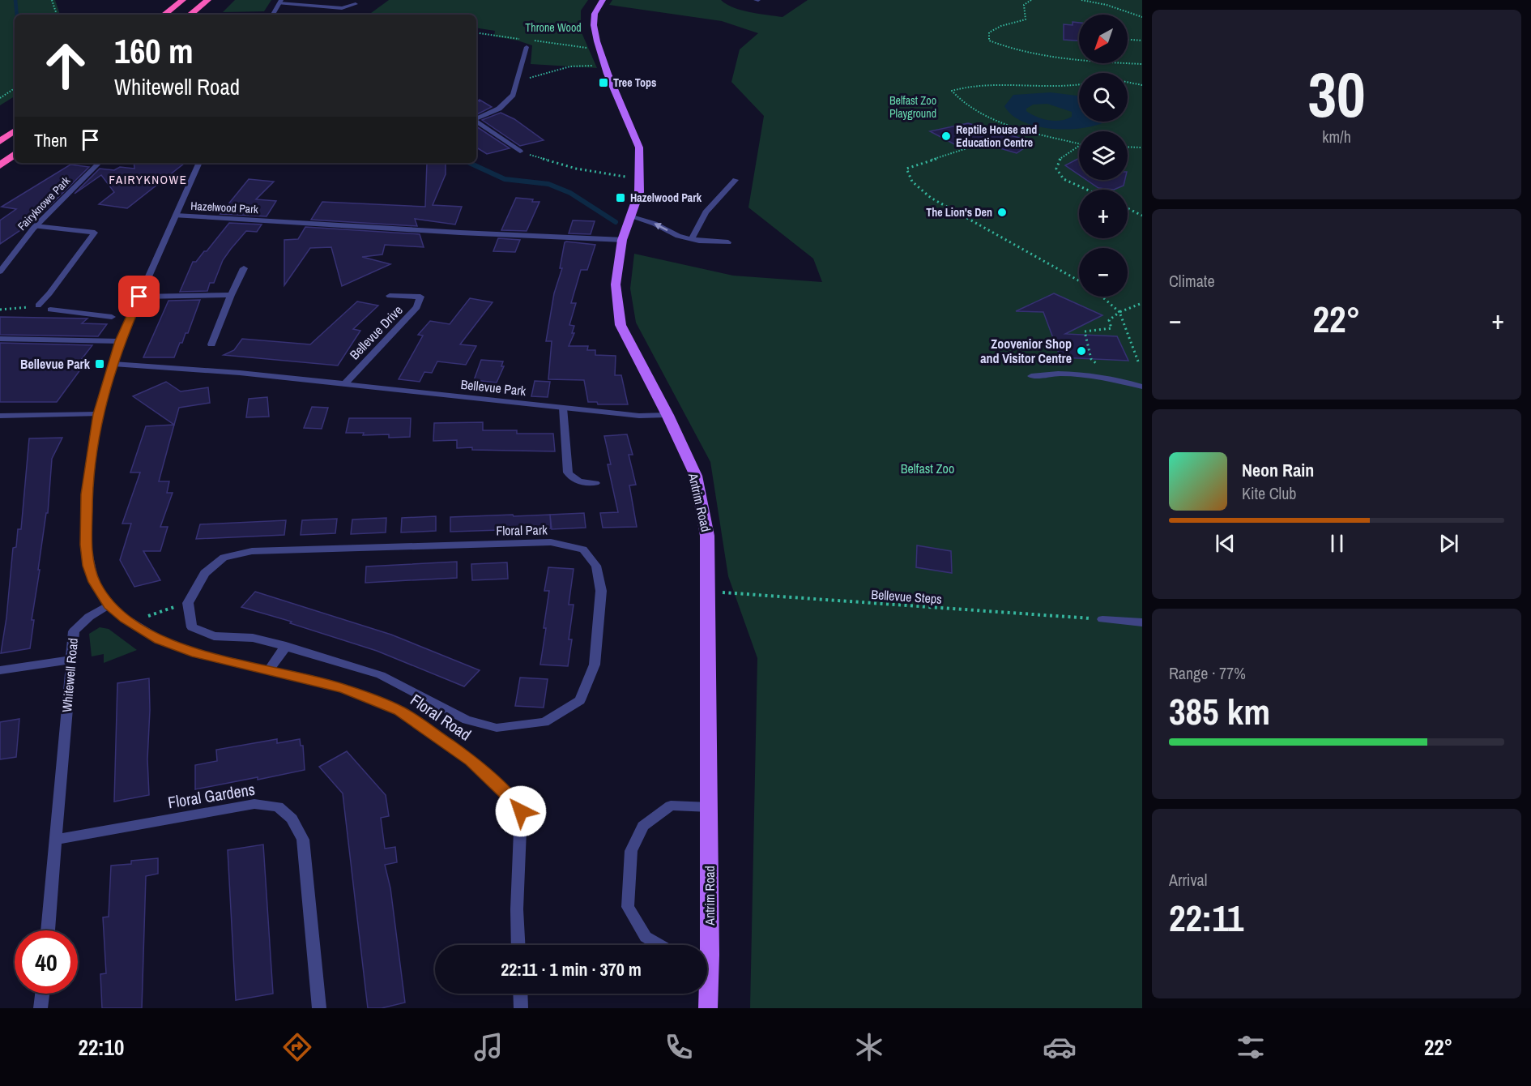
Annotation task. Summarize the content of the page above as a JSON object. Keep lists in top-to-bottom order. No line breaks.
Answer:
{"streets":{"main road":["Antrim Road"],"street":["Fairyknowe Park","Hazelwood Park","Bellevue Drive","Bellevue Park","Floral Park","Whitewell Road","Floral Road","Floral Gardens"],"path":["Bellevue Steps"]},"crossings":[["Hazelwood Park","Antrim Road"],["Bellevue Drive","Bellevue Park"],["Bellevue Park","Antrim Road"],["Antrim Road","Bellevue Steps"],["Whitewell Road","Floral Road"],["Whitewell Road","Floral Gardens"]],"districts":["FAIRYKNOWE"],"parks":["Throne Wood","Belfast Zoo Playground","Belfast Zoo"],"places":{"transit":["Tree Tops","Hazelwood Park","Bellevue Park"],"other":["Reptile House and Education Centre","The Lion's Den","Zoovenior Shop and Visitor Centre"]},"north":"bottom left","page":{"tile":[["30","km/h"],"Climate",["Range · 77%","385 km"],["Arrival","22:11"]],"map_buttons":["+","−"],"turn":["160 m","Whitewell Road"],"then":"Then","heat":["−","22°","+"],"song":["Neon Rain","Kite Club"],"limit":"40","trip":"22:11 · 1 min · 370 m","tabs":["22:10","22°"]}}
